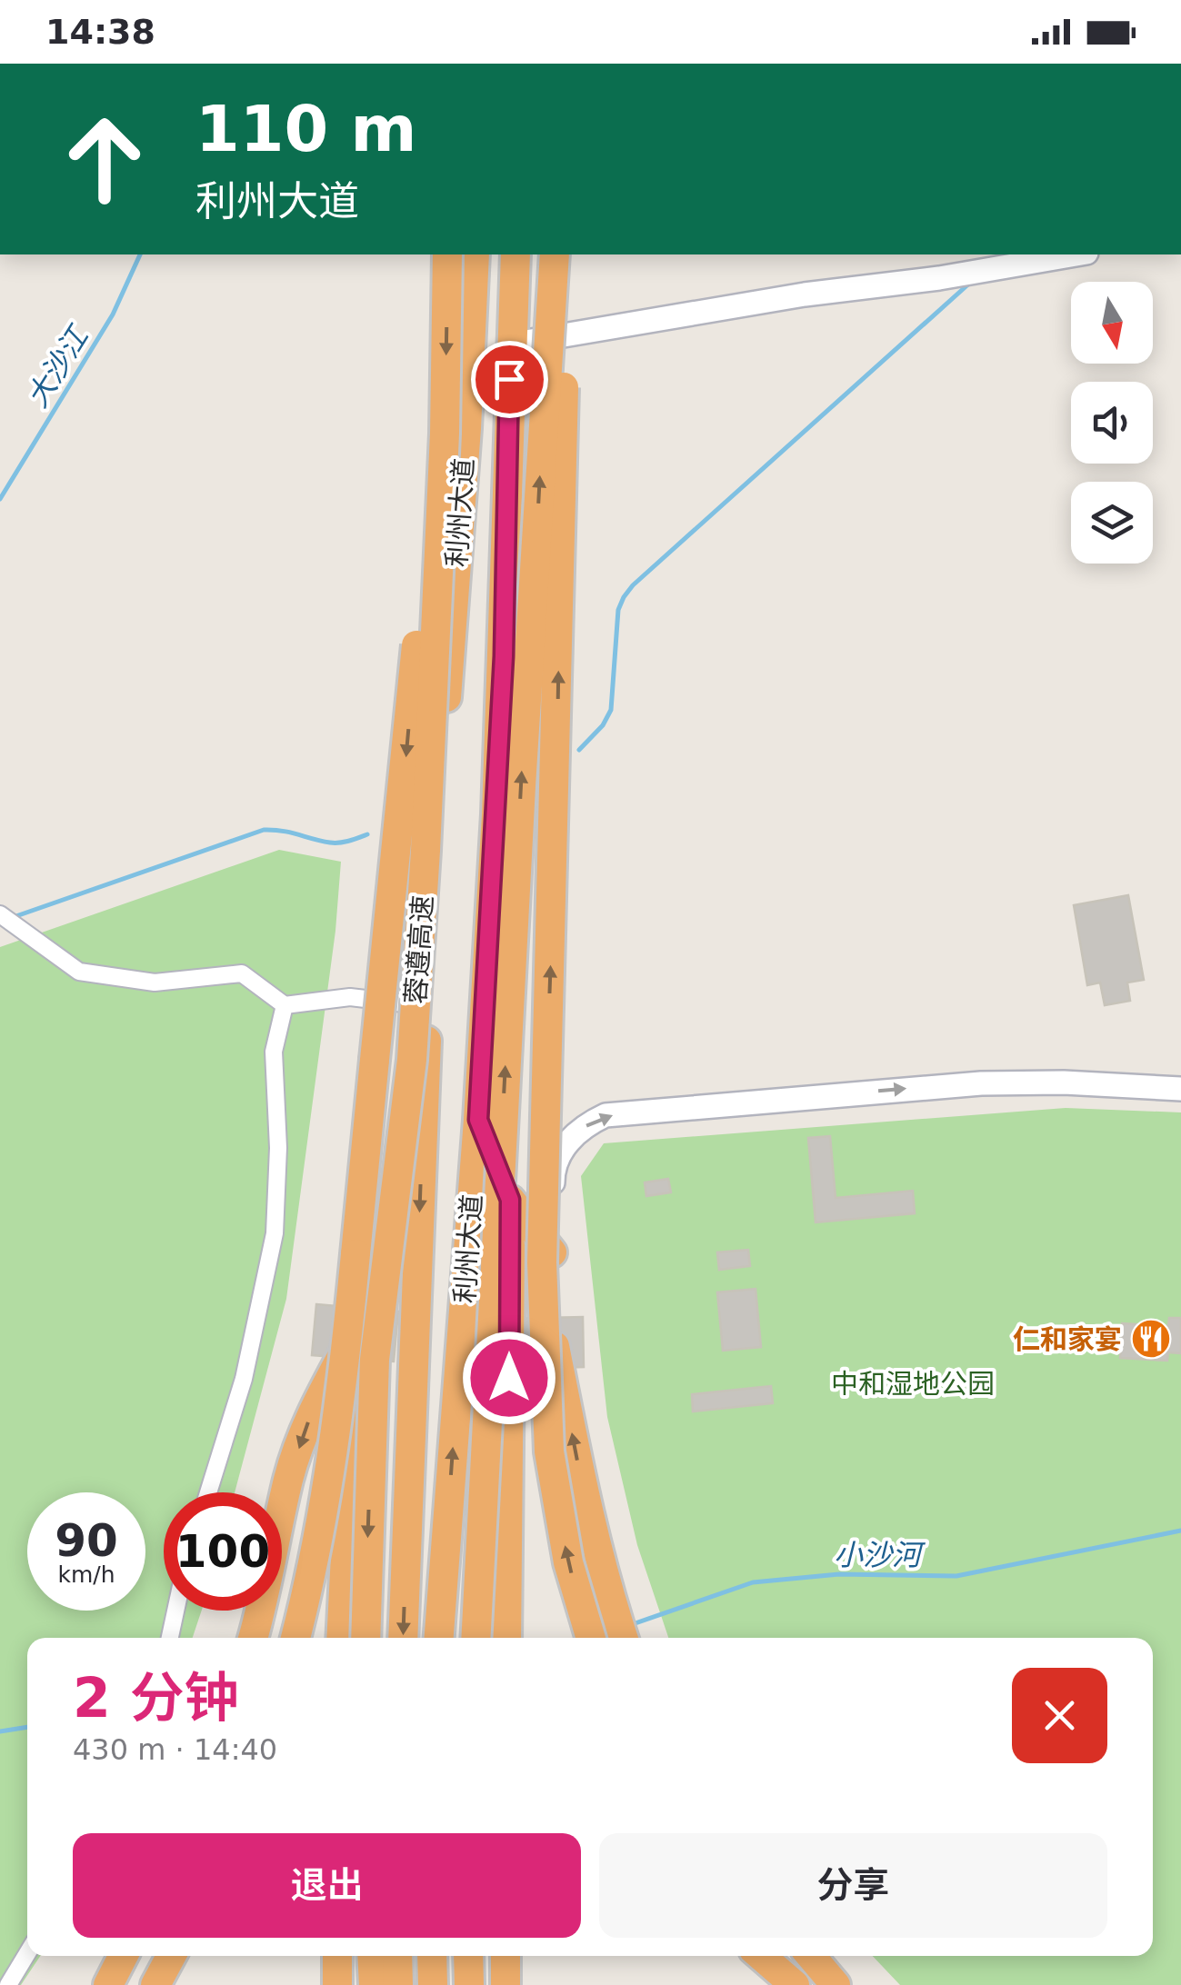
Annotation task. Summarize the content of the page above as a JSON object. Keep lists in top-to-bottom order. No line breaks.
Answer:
{"streets":{"highway":["利州大道","蓉遵高速"]},"water":["大沙江","小沙河"],"parks":["中和湿地公园"],"places":{"restaurant":["仁和家宴"]},"north":"bottom","page":{"status":"14:38","turn":["110 m","利州大道"],"speed":"90 km/h","limit":"100","heading":["2 分钟","430 m · 14:40"],"buttons":["退出","分享"]}}
